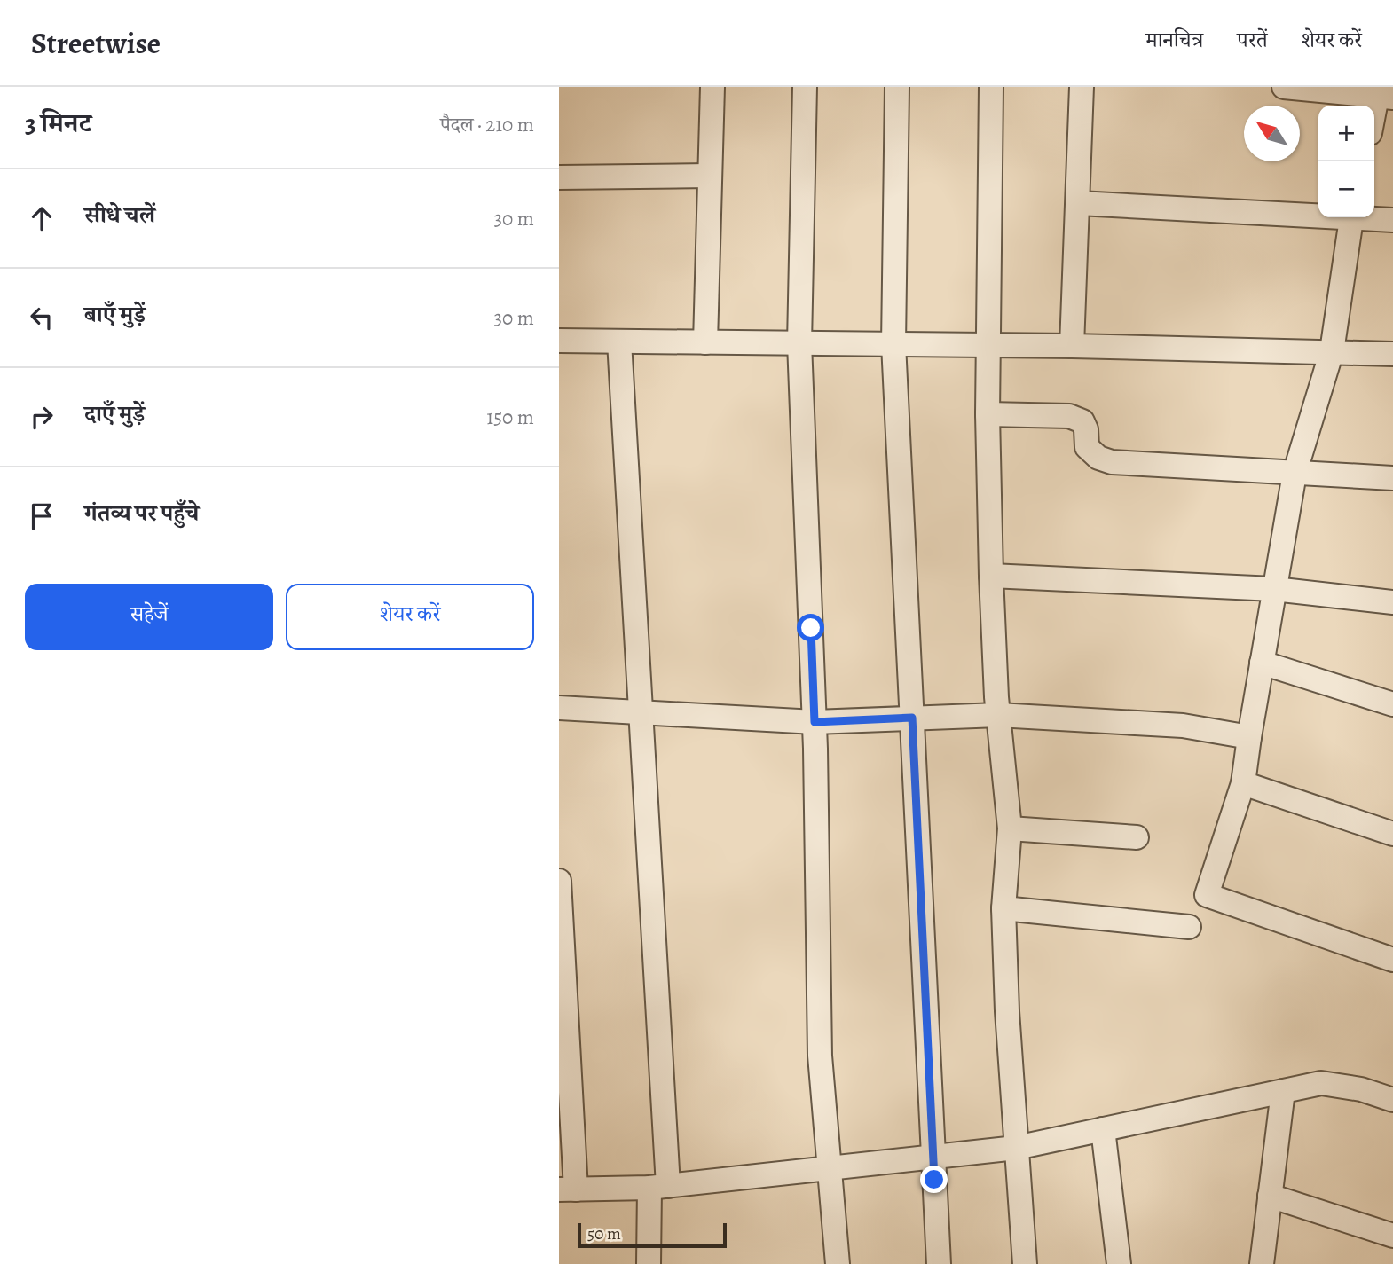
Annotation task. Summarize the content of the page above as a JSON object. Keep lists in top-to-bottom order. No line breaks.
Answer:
{"scale_bar":"50 m","north":"top left","page":{"header":"Streetwise","nav":["मानचित्र","परतें","शेयर करें"],"heading":["3 मिनट","पैदल · 210 m"],"map_buttons":["+","−"],"list":[["सीधे चलें","30 m"],["बाएँ मुड़ें","30 m"],["दाएँ मुड़ें","150 m"],"गंतव्य पर पहुँचे"],"buttons":["सहेजें","शेयर करें"],"scale":"50 m"}}
